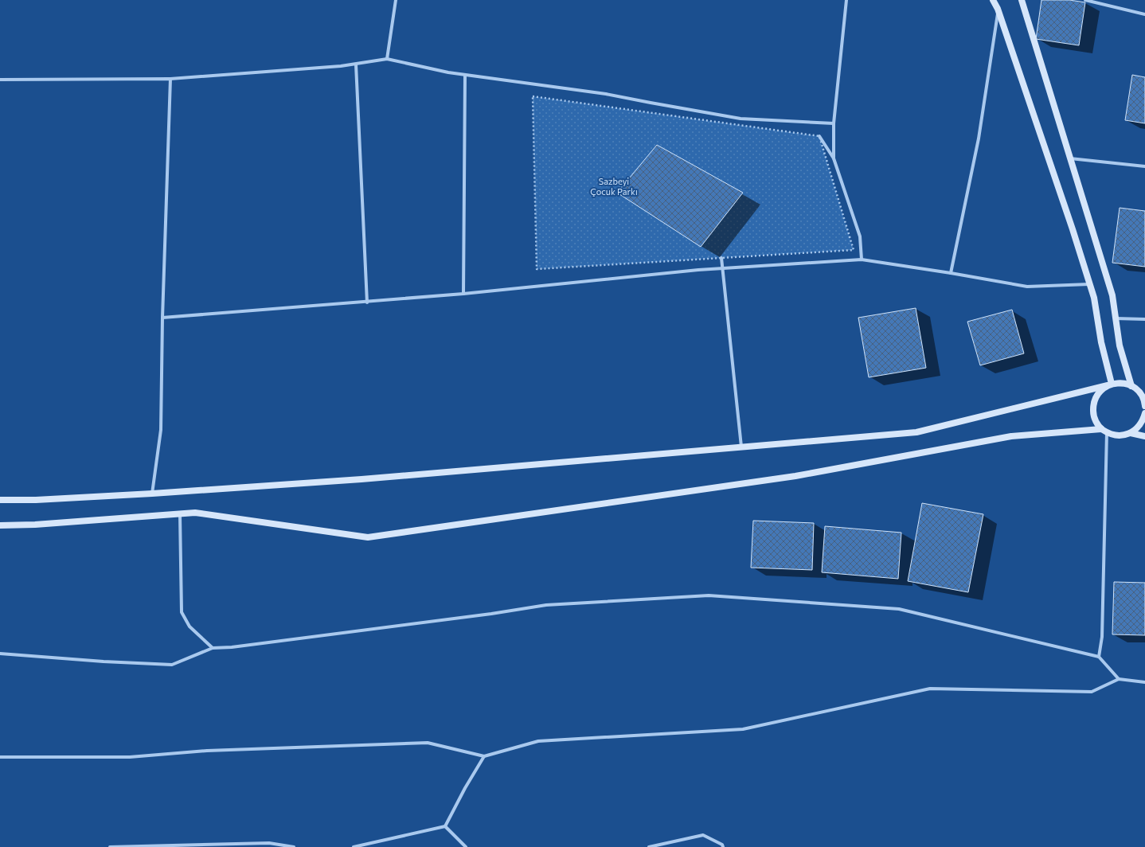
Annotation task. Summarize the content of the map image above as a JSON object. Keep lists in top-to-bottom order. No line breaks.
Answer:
{"parks":["Sazbeyi Çocuk Parkı"]}
